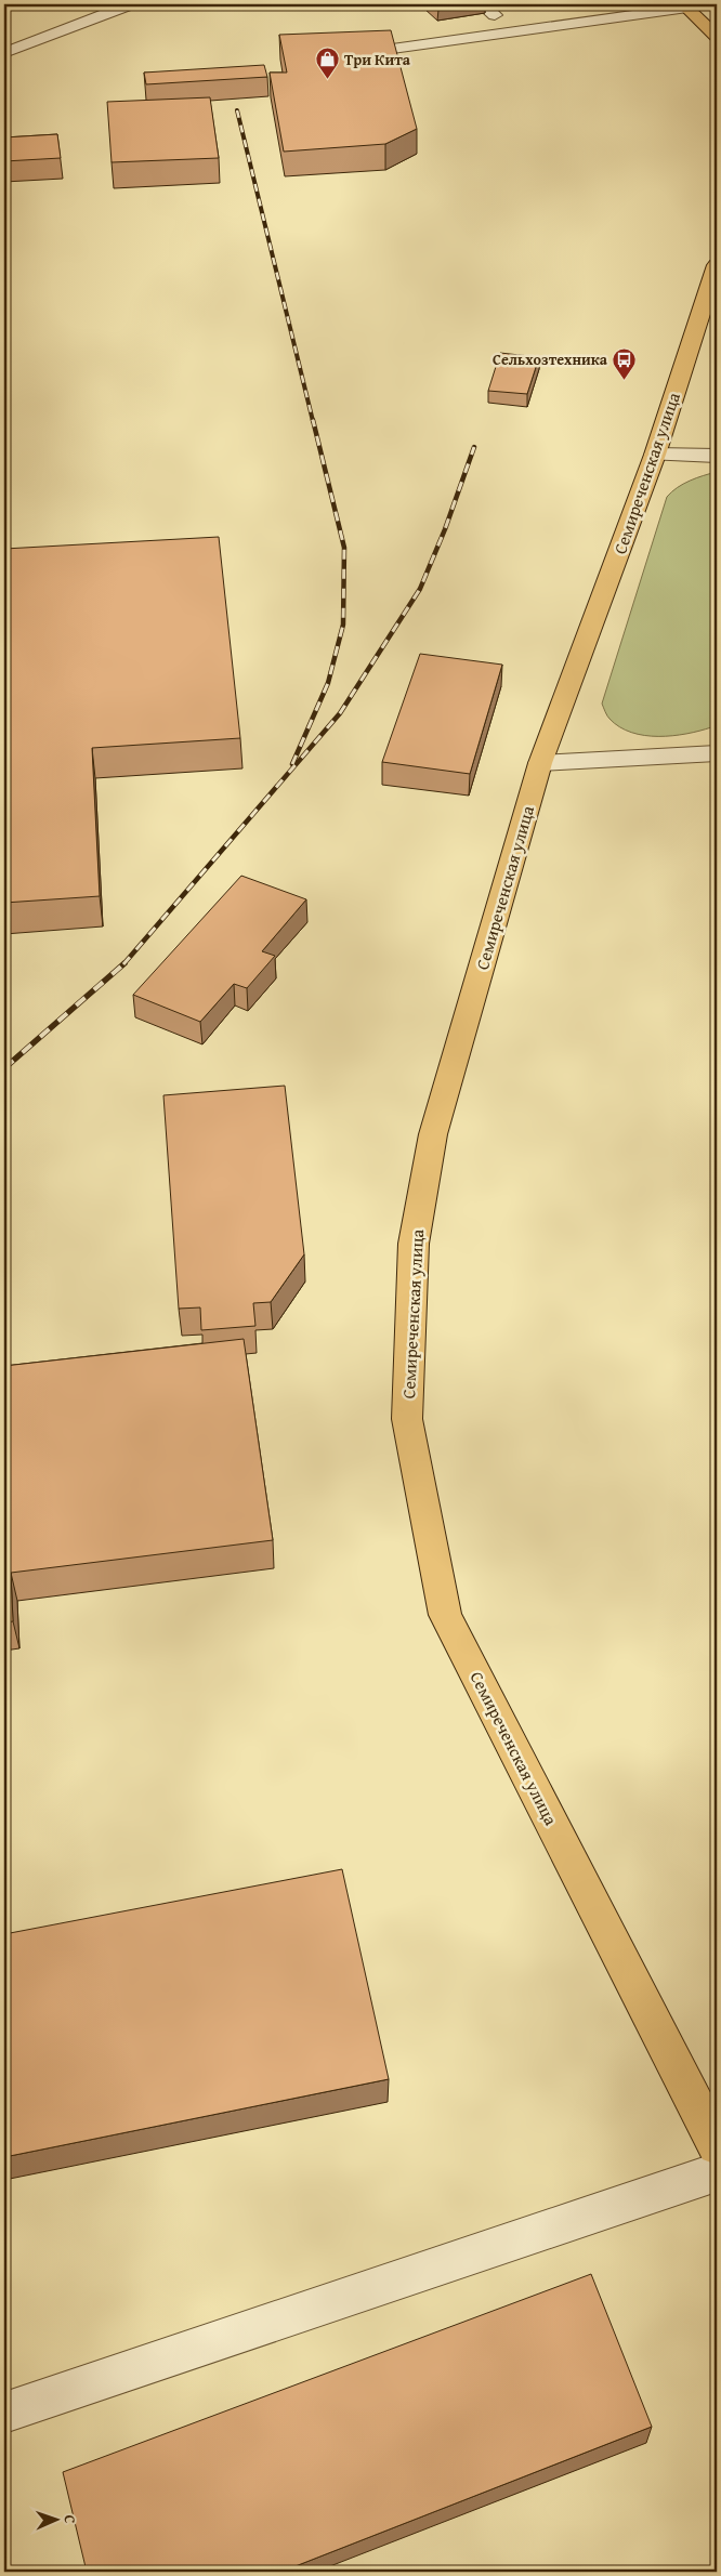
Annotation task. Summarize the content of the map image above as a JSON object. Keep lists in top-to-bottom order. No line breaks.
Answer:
{"streets":{"main road":["Семиреченская улица"]},"places":{"shop":["Три Кита"],"bus stop":["Сельхозтехника"]},"north":"right"}
